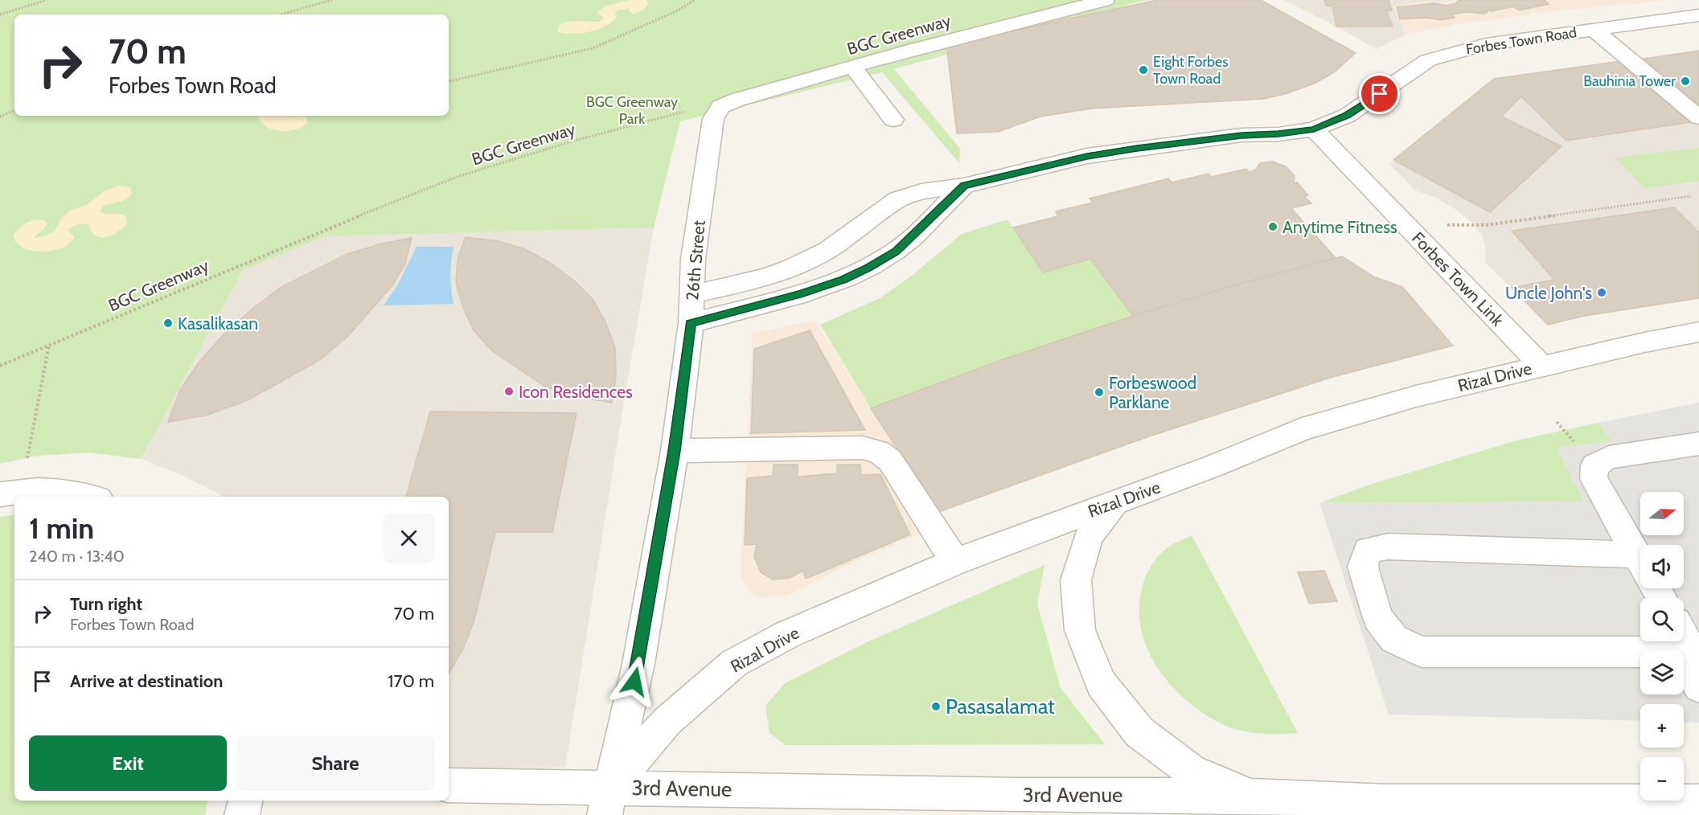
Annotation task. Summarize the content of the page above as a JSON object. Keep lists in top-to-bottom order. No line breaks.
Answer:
{"streets":{"street":["Forbes Town Road","26th Street","Forbes Town Link","Rizal Drive","3rd Avenue"],"path":["BGC Greenway"]},"crossings":[["Forbes Town Road","26th Street"],["Forbes Town Road","Forbes Town Link"],["26th Street","Rizal Drive"],["26th Street","3rd Avenue"],["Forbes Town Link","Rizal Drive"],["Rizal Drive","3rd Avenue"]],"parks":["BGC Greenway Park"],"places":["Eight Forbes Town Road","Bauhinia Tower","Anytime Fitness","Uncle John's","Kasalikasan","Icon Residences","Forbeswood Parklane","Pasasalamat"],"north":"right","page":{"turn":["70 m","Forbes Town Road"],"map_buttons":["+","−"],"heading":["1 min","240 m · 13:40"],"list":[{"name":"Turn right","note":"Forbes Town Road","value":"70 m"},{"name":"Arrive at destination","value":"170 m"}],"buttons":["Exit","Share"]}}
